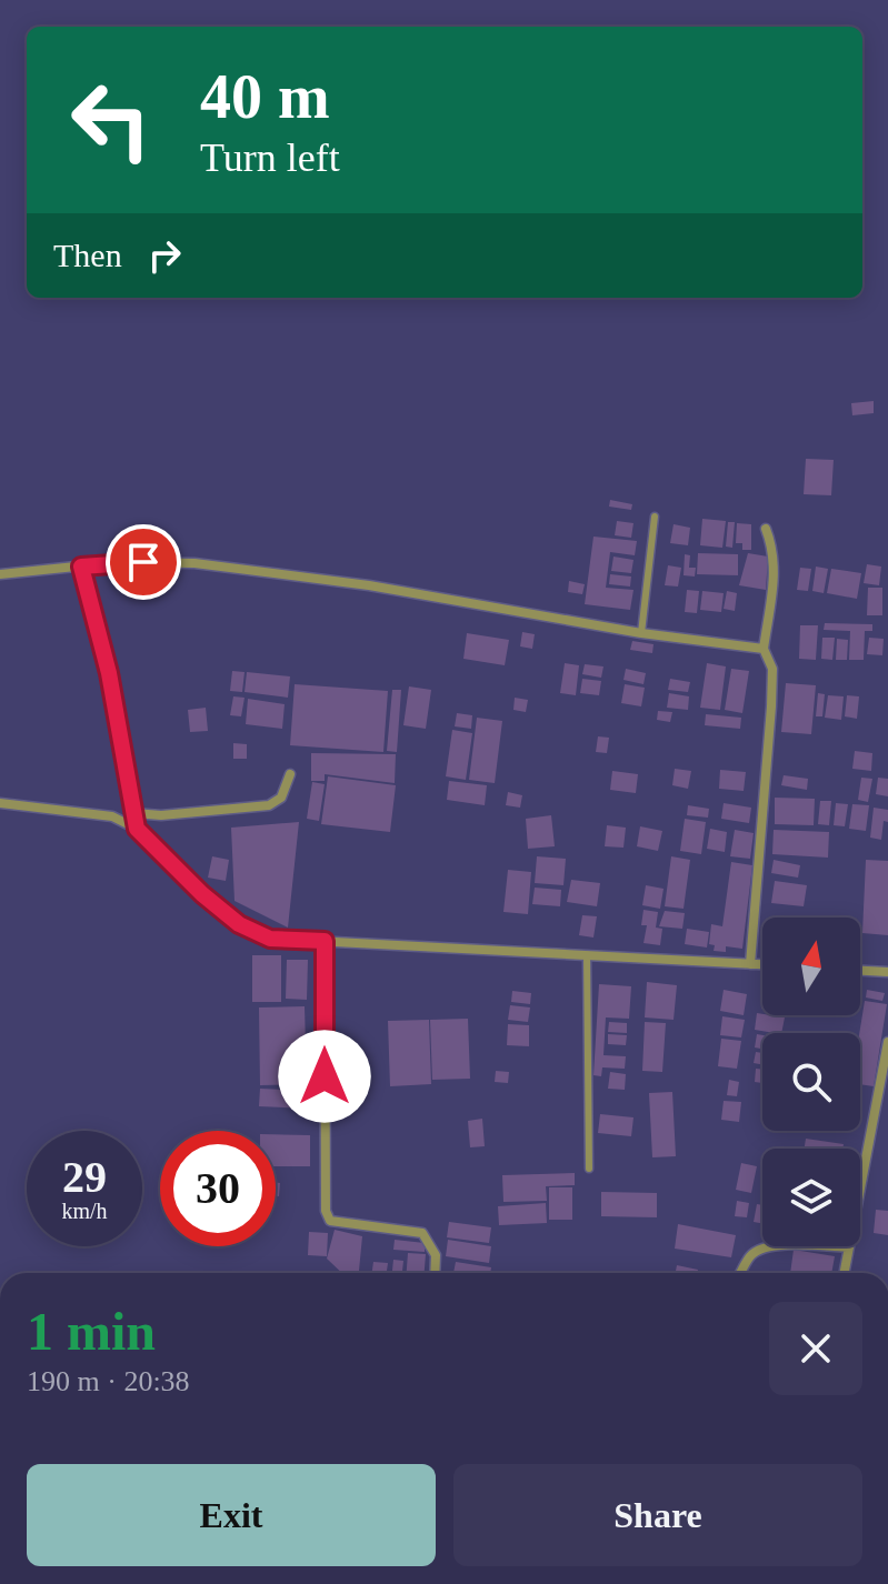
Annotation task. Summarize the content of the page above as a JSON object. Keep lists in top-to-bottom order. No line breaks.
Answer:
{"north":"top","page":{"turn":["40 m","Turn left"],"then":"Then","speed":"29 km/h","limit":"30","heading":["1 min","190 m · 20:38"],"buttons":["Exit","Share"]}}
